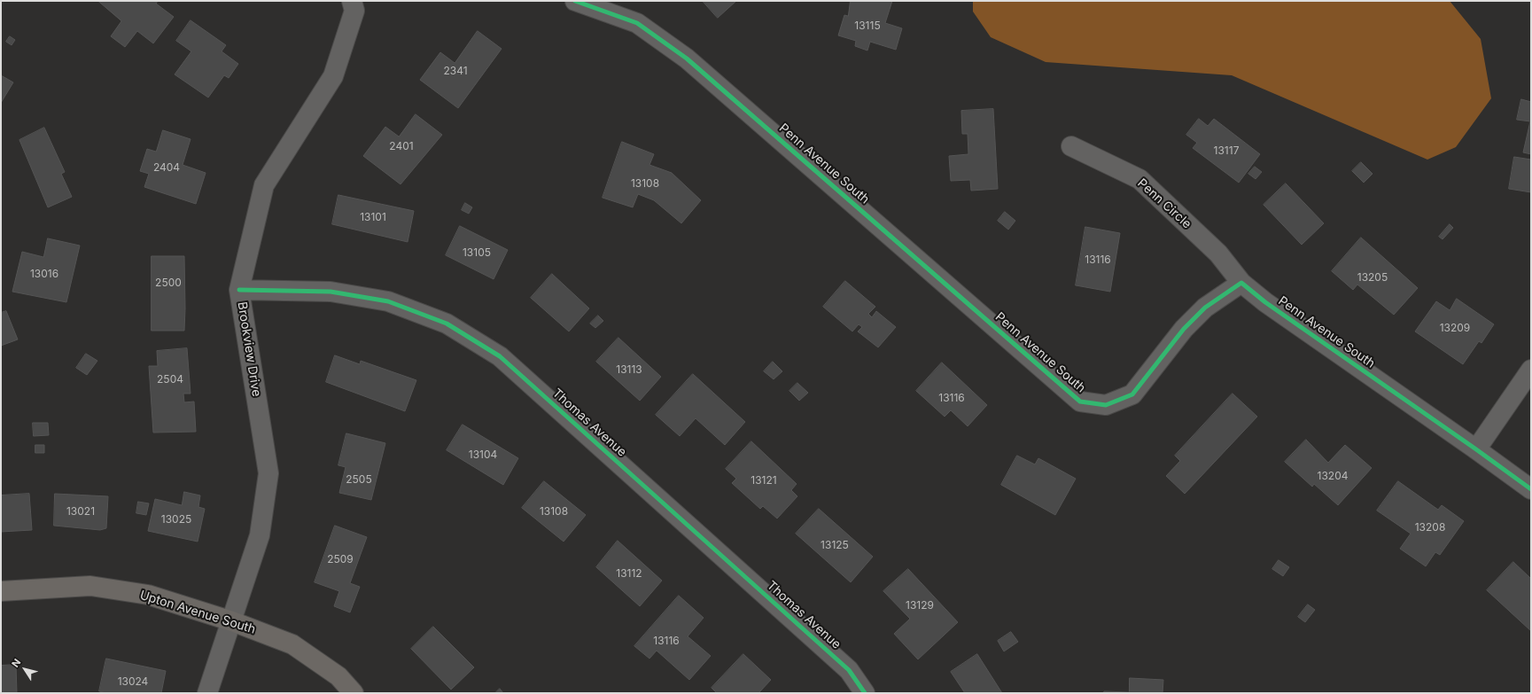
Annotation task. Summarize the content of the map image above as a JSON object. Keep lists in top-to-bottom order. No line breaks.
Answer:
{"streets":{"street":["Penn Avenue South","Penn Circle","Brookview Drive","Thomas Avenue","Upton Avenue South"]},"crossings":[["Penn Avenue South","Penn Circle"],["Brookview Drive","Thomas Avenue"],["Brookview Drive","Upton Avenue South"]],"house_numbers":["13115","2341","2401","13117","2404","13108","13101","13105","13116","13016","13205","2500","13209","13113","2504","13116","13104","13204","2505","13121","13021","13108","13025","13208","13125","2509","13112","13129","13116","13024"],"north":"top left"}
